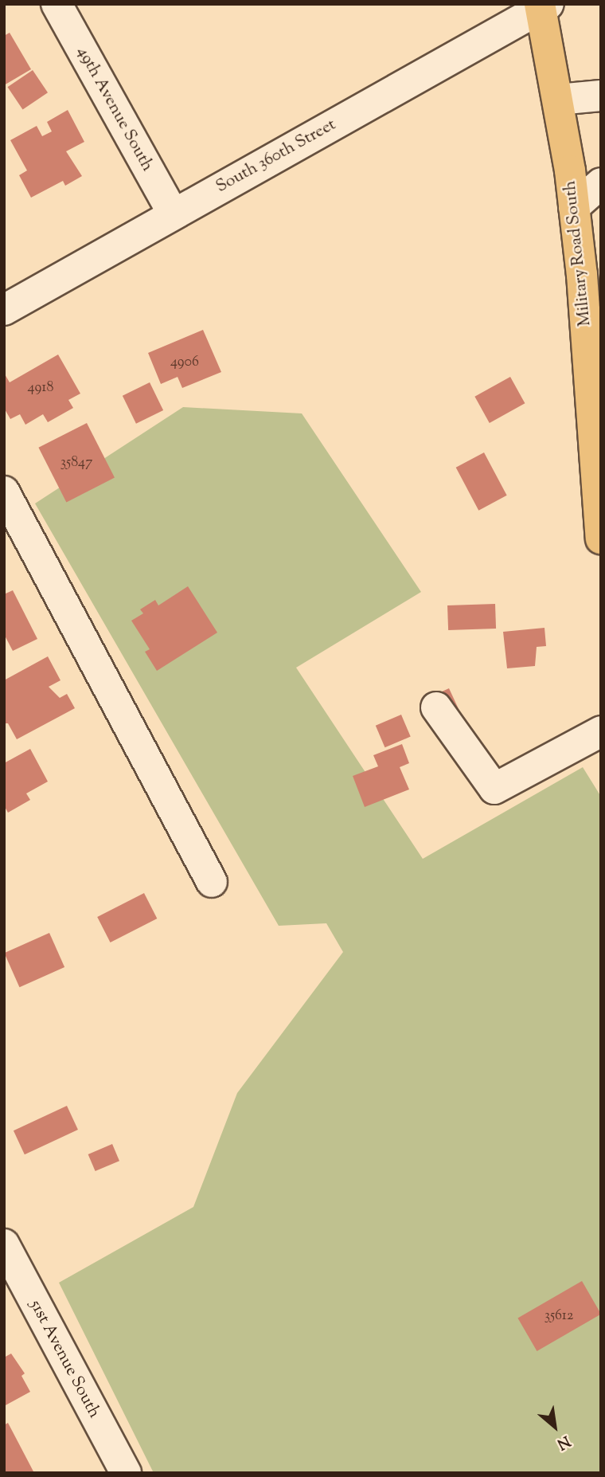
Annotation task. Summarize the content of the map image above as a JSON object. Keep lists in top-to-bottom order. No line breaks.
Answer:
{"streets":{"main road":["Military Road South"],"street":["49th Avenue South","South 360th Street","51st Avenue South"]},"crossings":[["49th Avenue South","South 360th Street"],["South 360th Street","Military Road South"]],"house_numbers":["4906","4918","35847","35612"],"north":"bottom right"}
